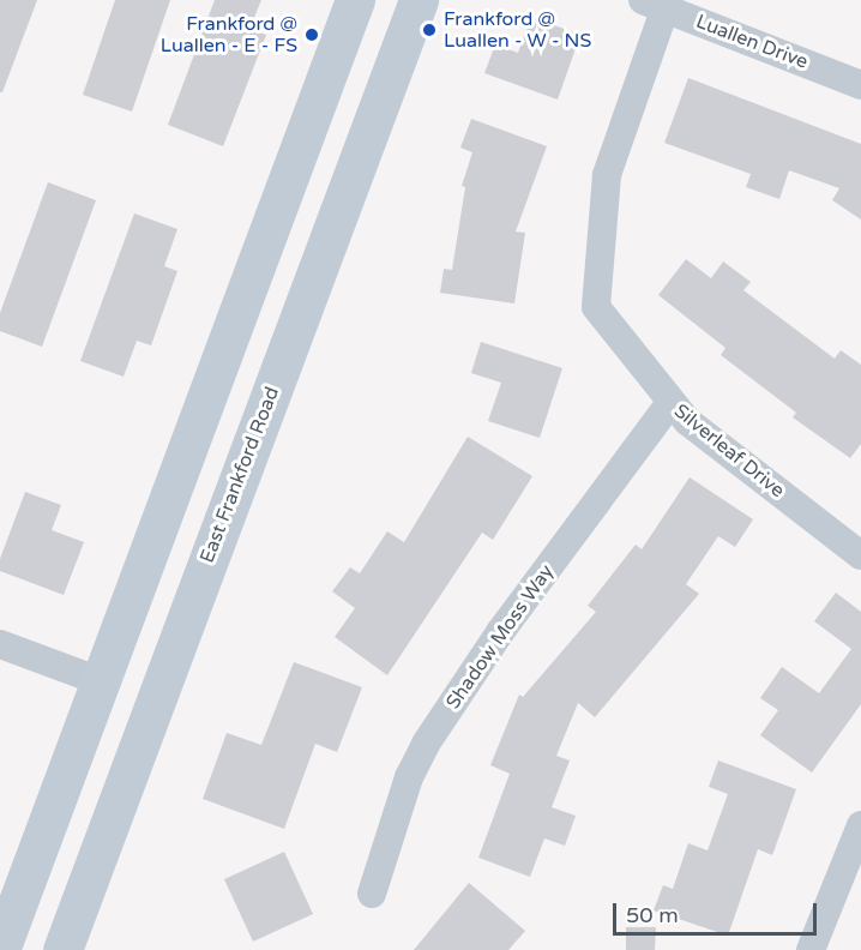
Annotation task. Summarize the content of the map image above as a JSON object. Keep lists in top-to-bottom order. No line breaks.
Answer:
{"streets":{"main road":["East Frankford Road"],"street":["Luallen Drive","Silverleaf Drive","Shadow Moss Way"]},"crossings":[["Luallen Drive","Silverleaf Drive"],["Silverleaf Drive","Shadow Moss Way"]],"places":["Frankford @ Luallen - W - NS","Frankford @ Luallen - E - FS"],"scale_bar":"50 m"}
